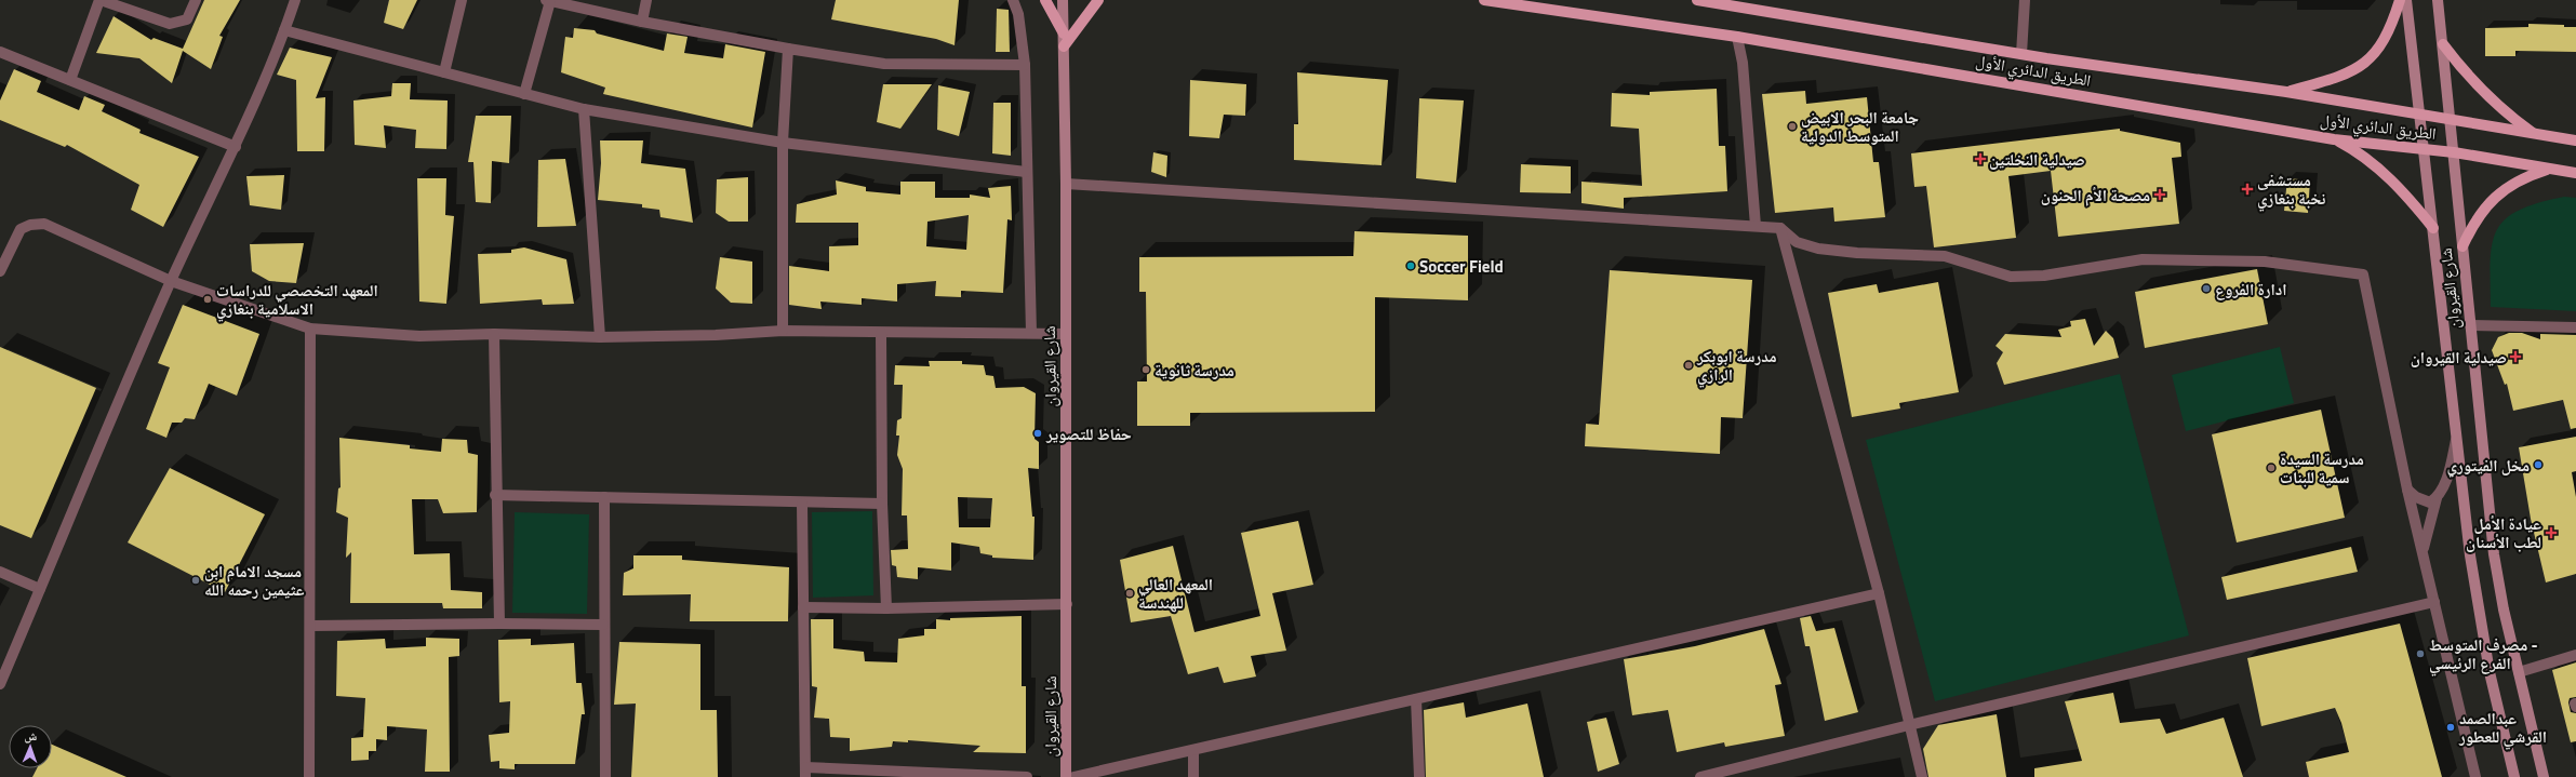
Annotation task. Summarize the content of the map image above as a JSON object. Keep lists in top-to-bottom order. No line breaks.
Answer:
{"streets":{"main road":["الطريق الدائري الأول","شارع القيروان"]},"crossings":[["الطريق الدائري الأول","شارع القيروان"]],"places":{"other":["جامعة البحر الابيض المتوسط الدولية","Soccer Field","ادارة الفروع","المعهد التخصصي للدراسات الاسلامية بنغازي","مدرسة ابوبكر الرازي","مدرسة ثانوية","حفاظ للتصوير","مخل الفيتوري","مدرسة السيدة سمية للبنات","مسجد الامام ابن عثيمين رحمه الله","المعهد العالي للهندسة","مصرف المتوسط - الفرع الرئيسي","عبدالصمد القرشي للعطور"],"health":["صيدلية النخلتين","مستشفى نخبة بنغازي","مصحة الأم الحنون","صيدلية القيروان","عيادة الأمل لطب الأسنان"]},"north":"top"}
